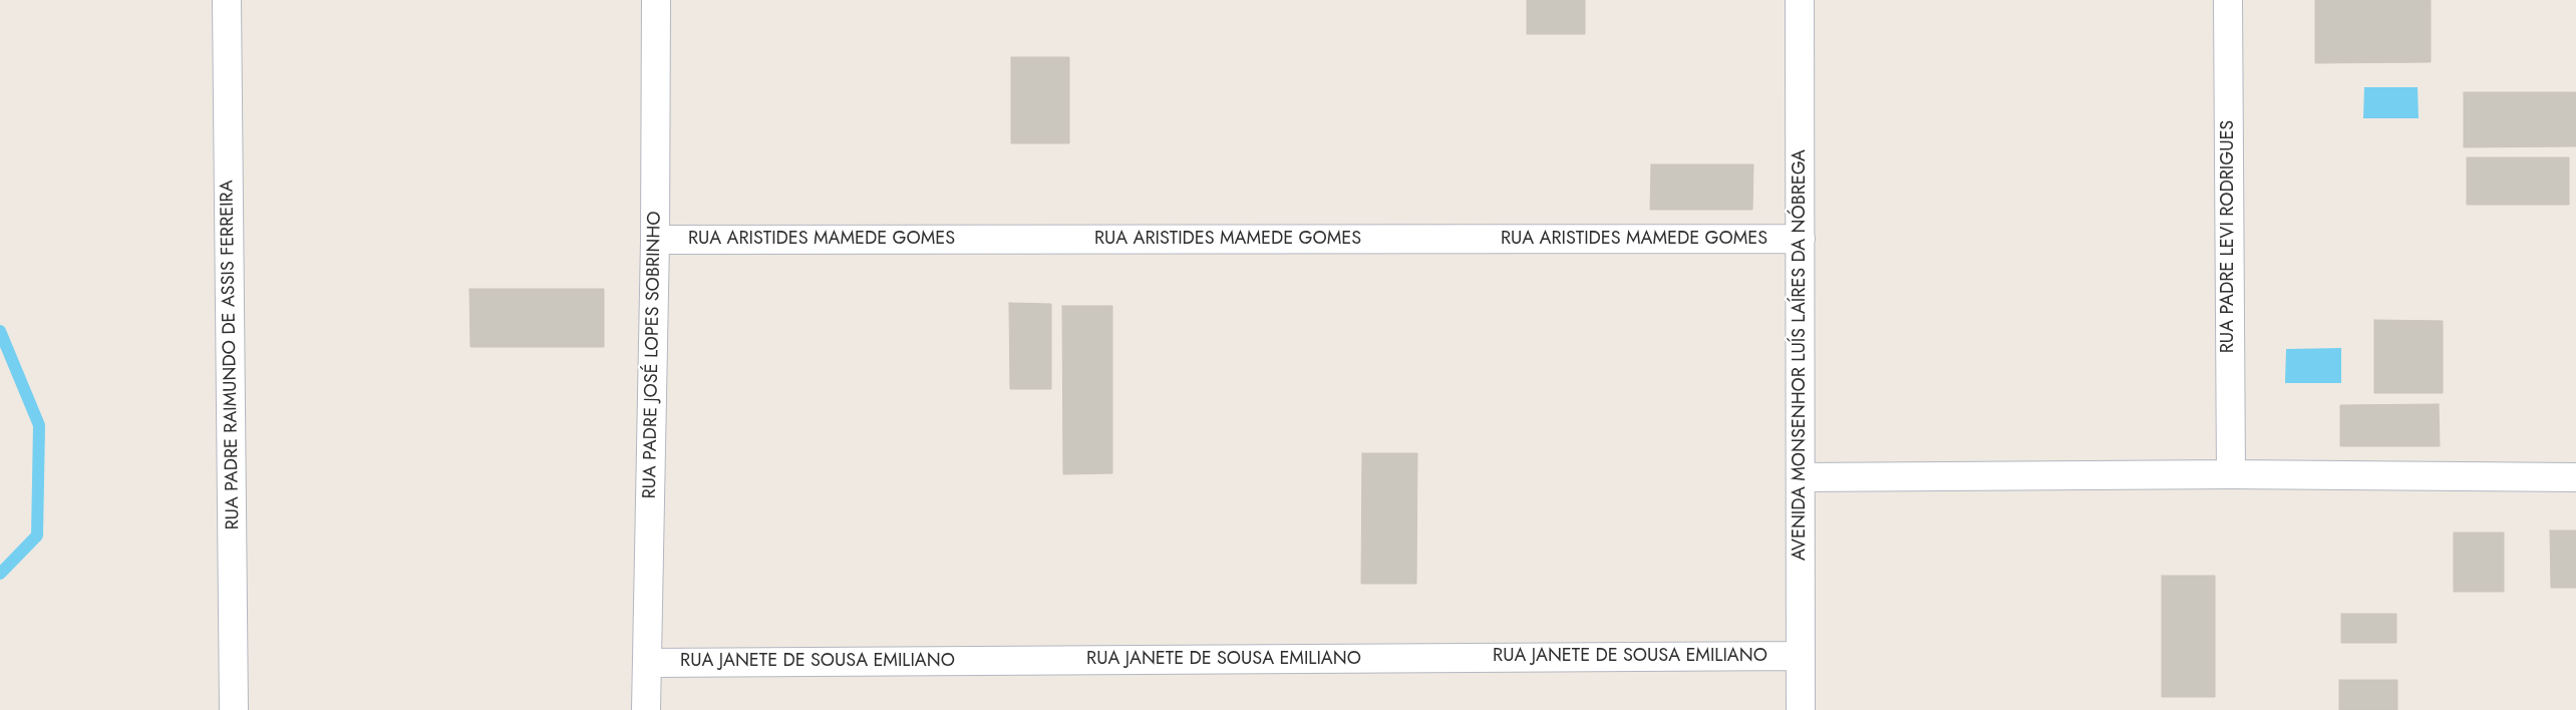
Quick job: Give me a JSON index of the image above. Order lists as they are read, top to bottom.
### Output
{
  "streets": {
    "street": [
      "RUA PADRE LEVI RODRIGUES",
      "RUA ARISTIDES MAMEDE GOMES",
      "RUA PADRE RAIMUNDO DE ASSIS FERREIRA",
      "RUA PADRE JOSÉ LOPES SOBRINHO",
      "AVENIDA MONSENHOR LUÍS LAÍRES DA NÓBREGA",
      "RUA JANETE DE SOUSA EMILIANO"
    ]
  },
  "crossings": [
    ["RUA ARISTIDES MAMEDE GOMES", "RUA PADRE JOSÉ LOPES SOBRINHO"],
    ["RUA ARISTIDES MAMEDE GOMES", "AVENIDA MONSENHOR LUÍS LAÍRES DA NÓBREGA"],
    ["RUA PADRE JOSÉ LOPES SOBRINHO", "RUA JANETE DE SOUSA EMILIANO"],
    ["AVENIDA MONSENHOR LUÍS LAÍRES DA NÓBREGA", "RUA JANETE DE SOUSA EMILIANO"]
  ]
}
